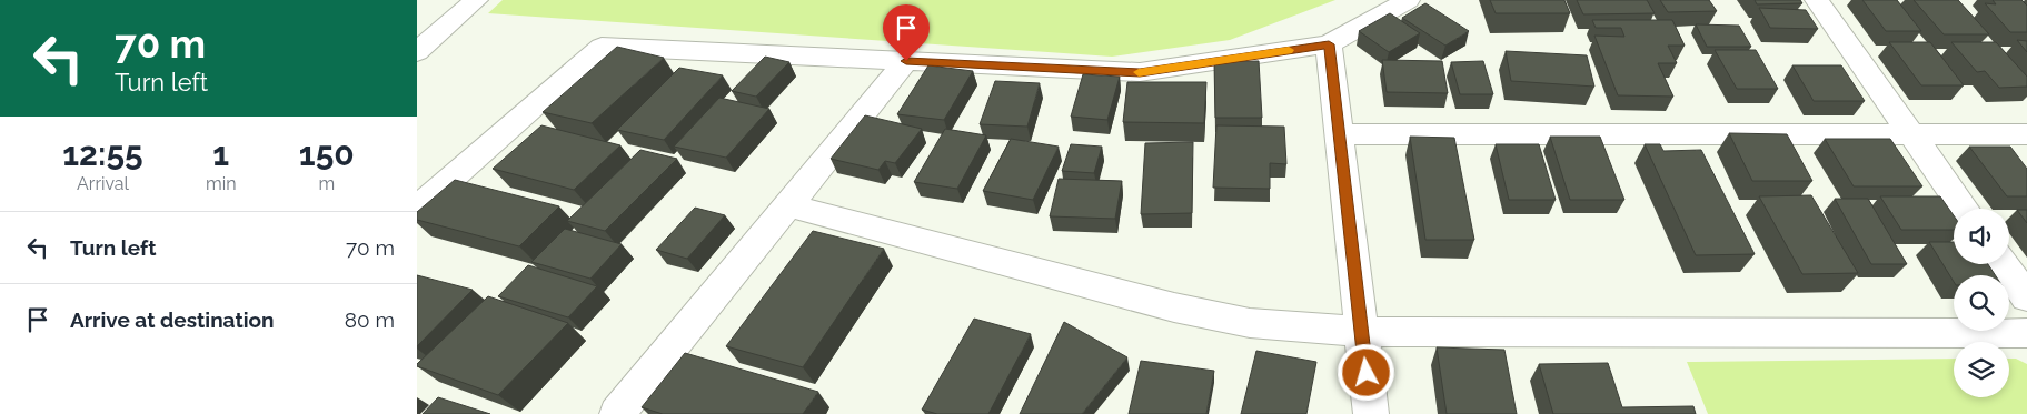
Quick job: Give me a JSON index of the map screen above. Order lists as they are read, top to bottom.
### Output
{
  "page": {
    "turn": ["70 m", "Turn left"],
    "eta": [
      "12:55",
      "Arrival",
      "1",
      "min",
      "150",
      "m"
    ],
    "list": [
      {
        "name": "Turn left",
        "value": "70 m"
      },
      {
        "name": "Arrive at destination",
        "value": "80 m"
      }
    ]
  }
}
